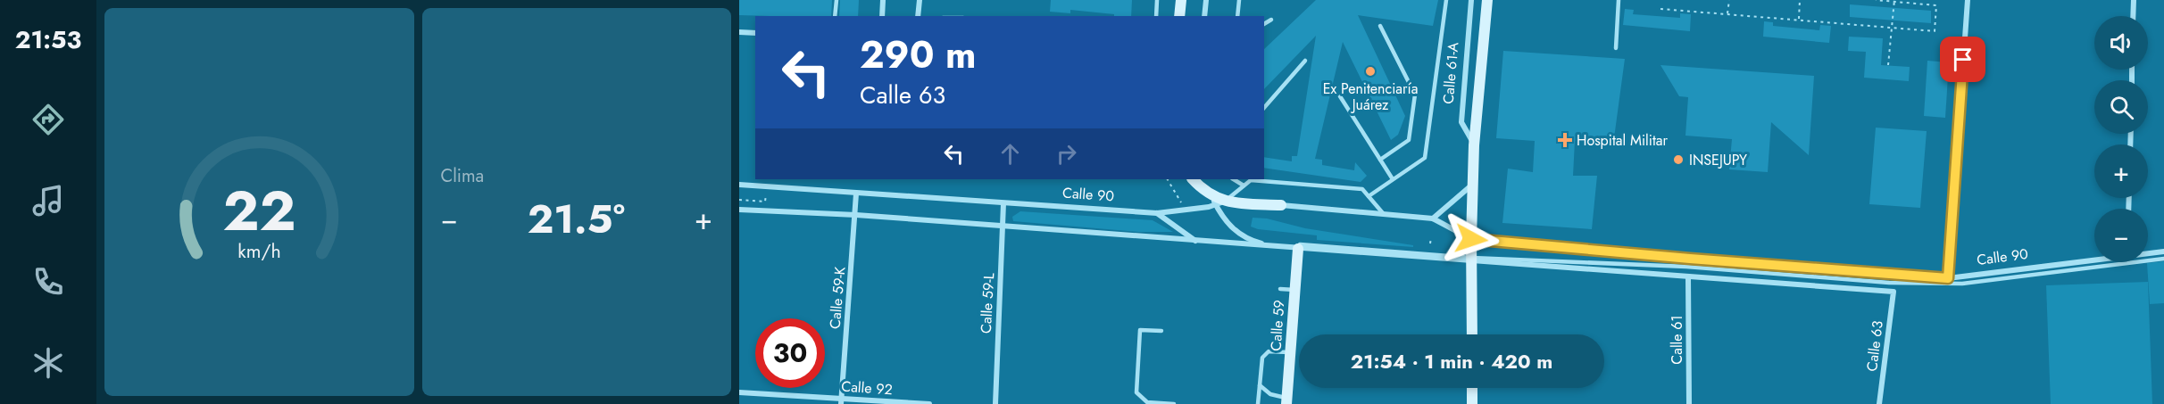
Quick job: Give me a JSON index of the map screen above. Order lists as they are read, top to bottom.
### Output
{
  "streets": {
    "street": [
      "Calle 61-A",
      "Calle 90",
      "Calle 59-K",
      "Calle 59-L",
      "Calle 59",
      "Calle 61",
      "Calle 63",
      "Calle 92"
    ]
  },
  "crossings": [
    ["Calle 61-A", "Calle 90"],
    ["Calle 90", "Calle 59-K"],
    ["Calle 90", "Calle 59-L"],
    ["Calle 59-K", "Calle 92"],
    ["Calle 61", "Calle 63"]
  ],
  "places": {
    "other": ["Ex Penitenciaría Juárez", "INSEJUPY"],
    "health": ["Hospital Militar"]
  },
  "page": {
    "tabs": "21:53",
    "tile": "Clima",
    "map_buttons": ["+", "−"],
    "turn": ["290 m", "Calle 63"],
    "heat": ["−", "21.5°", "+"],
    "limit": "30",
    "trip": "21:54 · 1 min · 420 m",
    "gauge": ["22", "km/h"]
  }
}
